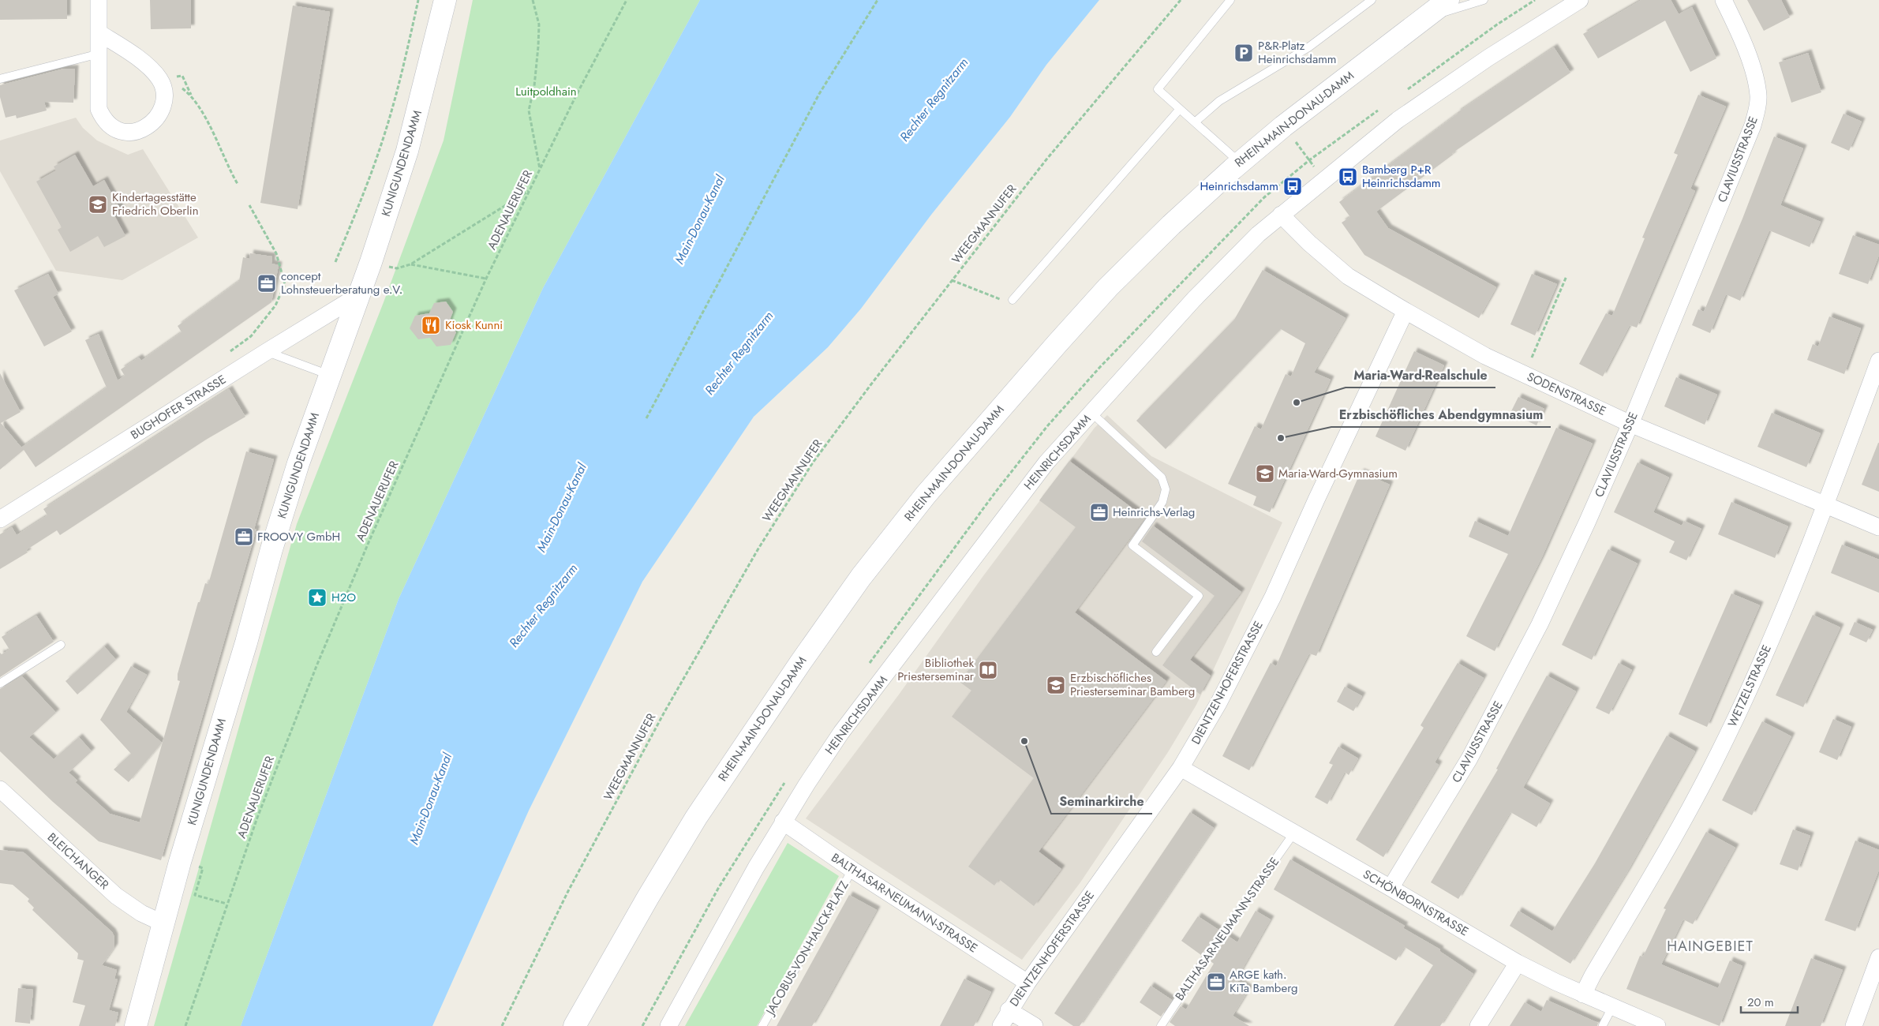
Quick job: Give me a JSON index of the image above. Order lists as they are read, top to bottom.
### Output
{
  "streets": {
    "street": [
      "RHEIN-MAIN-DONAU-DAMM",
      "CLAVIUSSTRASSE",
      "KUNIGUNDENDAMM",
      "SODENSTRASSE",
      "BUGHOFER STRASSE",
      "HEINRICHSDAMM",
      "DIENTZENHOFERSTRASSE",
      "WETZELSTRASSE",
      "BLEICHANGER",
      "BALTHASAR-NEUMANN-STRASSE",
      "SCHÖNBORNSTRASSE"
    ],
    "lane": ["JACOBUS-VON-HAUCK-PLATZ"],
    "path": ["ADENAUERUFER", "WEEGMANNUFER"]
  },
  "crossings": [
    ["CLAVIUSSTRASSE", "SODENSTRASSE"],
    ["CLAVIUSSTRASSE", "SCHÖNBORNSTRASSE"],
    ["KUNIGUNDENDAMM", "BUGHOFER STRASSE"],
    ["KUNIGUNDENDAMM", "BLEICHANGER"],
    ["SODENSTRASSE", "HEINRICHSDAMM"],
    ["SODENSTRASSE", "DIENTZENHOFERSTRASSE"],
    ["SODENSTRASSE", "WETZELSTRASSE"],
    ["HEINRICHSDAMM", "BALTHASAR-NEUMANN-STRASSE"],
    ["DIENTZENHOFERSTRASSE", "BALTHASAR-NEUMANN-STRASSE"],
    ["DIENTZENHOFERSTRASSE", "SCHÖNBORNSTRASSE"],
    ["WETZELSTRASSE", "SCHÖNBORNSTRASSE"],
    ["BALTHASAR-NEUMANN-STRASSE", "SCHÖNBORNSTRASSE"],
    ["BALTHASAR-NEUMANN-STRASSE", "JACOBUS-VON-HAUCK-PLATZ"]
  ],
  "districts": ["HAINGEBIET"],
  "water": ["Rechter Regnitzarm", "Main-Donau-Kanal"],
  "parks": ["Luitpoldhain"],
  "places": {
    "parking": ["P&R-Platz Heinrichsdamm"],
    "bus stop": ["Bamberg P+R Heinrichsdamm", "Heinrichsdamm"],
    "school or university": ["Kindertagesstätte Friedrich Oberlin", "Maria-Ward-Gymnasium", "Erzbischöfliches Priesterseminar Bamberg"],
    "office": [
      "concept Lohnsteuerberatung e.V.",
      "Heinrichs-Verlag",
      "FROOVY GmbH",
      "ARGE kath. KiTa Bamberg"
    ],
    "restaurant": ["Kiosk Kunni"],
    "other": ["Maria-Ward-Realschule", "Erzbischöfliches Abendgymnasium", "Seminarkirche"],
    "place": ["H2O"],
    "library": ["Bibliothek Priesterseminar"]
  },
  "scale_bar": "20 m"
}
